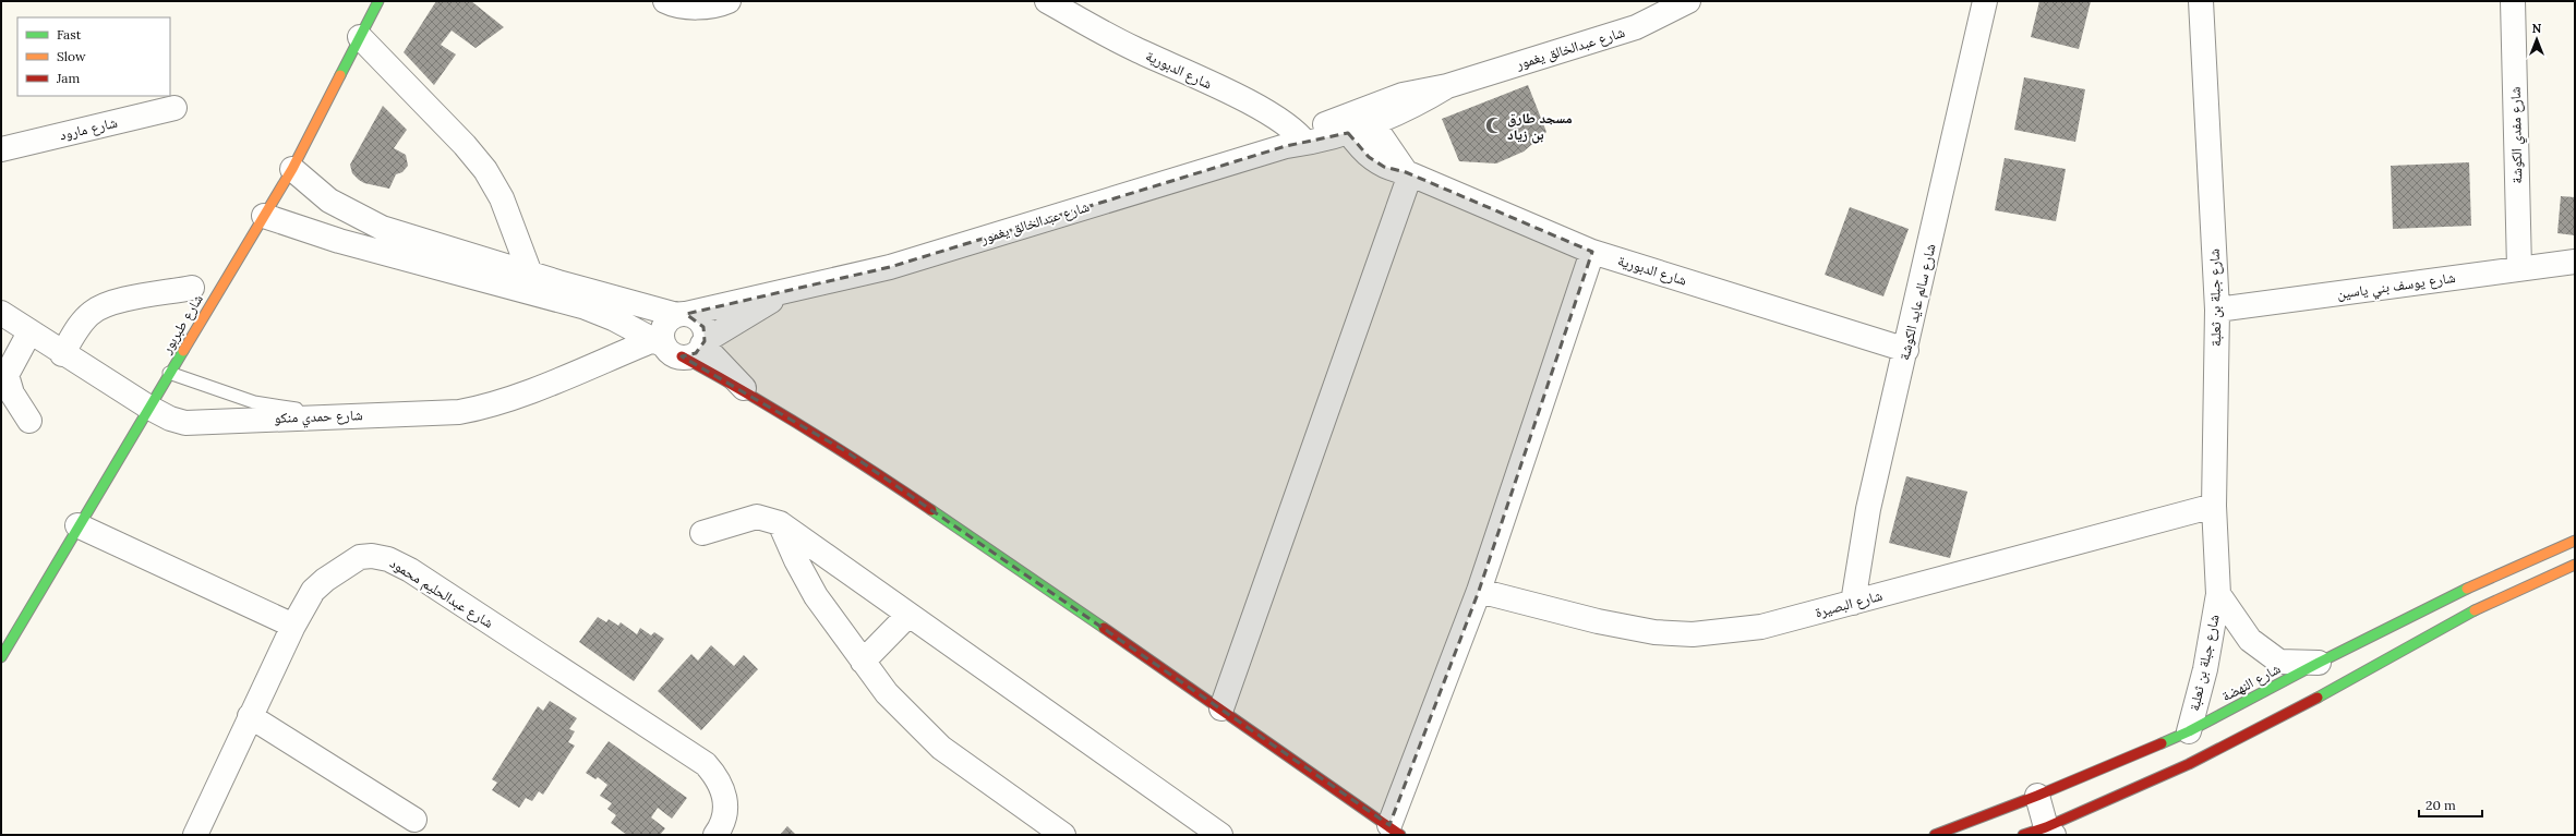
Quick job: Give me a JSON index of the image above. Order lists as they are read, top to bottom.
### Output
{
  "streets": {
    "street": [
      "شارع عبدالخالق يغمور",
      "شارع الدبورية",
      "شارع مارود",
      "شارع مفدي الكوشة",
      "شارع يوسف بني ياسين",
      "شارع جبلة بن ثعلبة",
      "شارع سالم عايد الكوشة",
      "شارع طبربور",
      "شارع حمدي منكو",
      "شارع عبدالحليم محمود",
      "شارع البصيرة",
      "شارع النهضة"
    ]
  },
  "crossings": [
    ["شارع عبدالخالق يغمور", "شارع الدبورية"],
    ["شارع عبدالخالق يغمور", "شارع حمدي منكو"],
    ["شارع الدبورية", "شارع سالم عايد الكوشة"],
    ["شارع مفدي الكوشة", "شارع يوسف بني ياسين"],
    ["شارع يوسف بني ياسين", "شارع جبلة بن ثعلبة"],
    ["شارع جبلة بن ثعلبة", "شارع البصيرة"],
    ["شارع جبلة بن ثعلبة", "شارع النهضة"],
    ["شارع سالم عايد الكوشة", "شارع البصيرة"],
    ["شارع طبربور", "شارع حمدي منكو"]
  ],
  "places": {
    "mosque": ["مسجد طارق بن زياد"]
  },
  "legend": ["Fast", "Slow", "Jam"],
  "scale_bar": "20 m",
  "north": "top"
}
